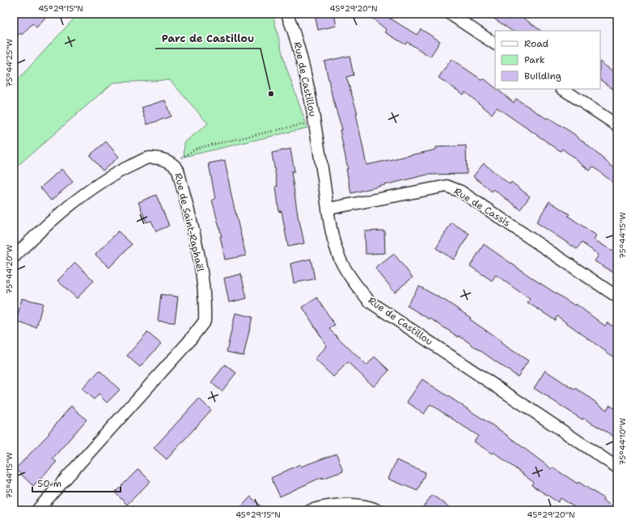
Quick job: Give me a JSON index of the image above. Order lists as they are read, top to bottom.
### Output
{
  "streets": {
    "street": ["Rue de Castillou", "Rue de Cassis", "Rue de Saint-Raphaël"]
  },
  "crossings": [
    ["Rue de Castillou", "Rue de Cassis"]
  ],
  "places": ["Parc de Castillou"],
  "legend": ["Road", "Park", "Building"],
  "scale_bar": "50 m",
  "coordinates": [
    "45°29'15\"N",
    "45°29'20\"N",
    "75°44'25\"W",
    "75°44'15\"W",
    "75°44'20\"W",
    "75°44'10\"W"
  ]
}
